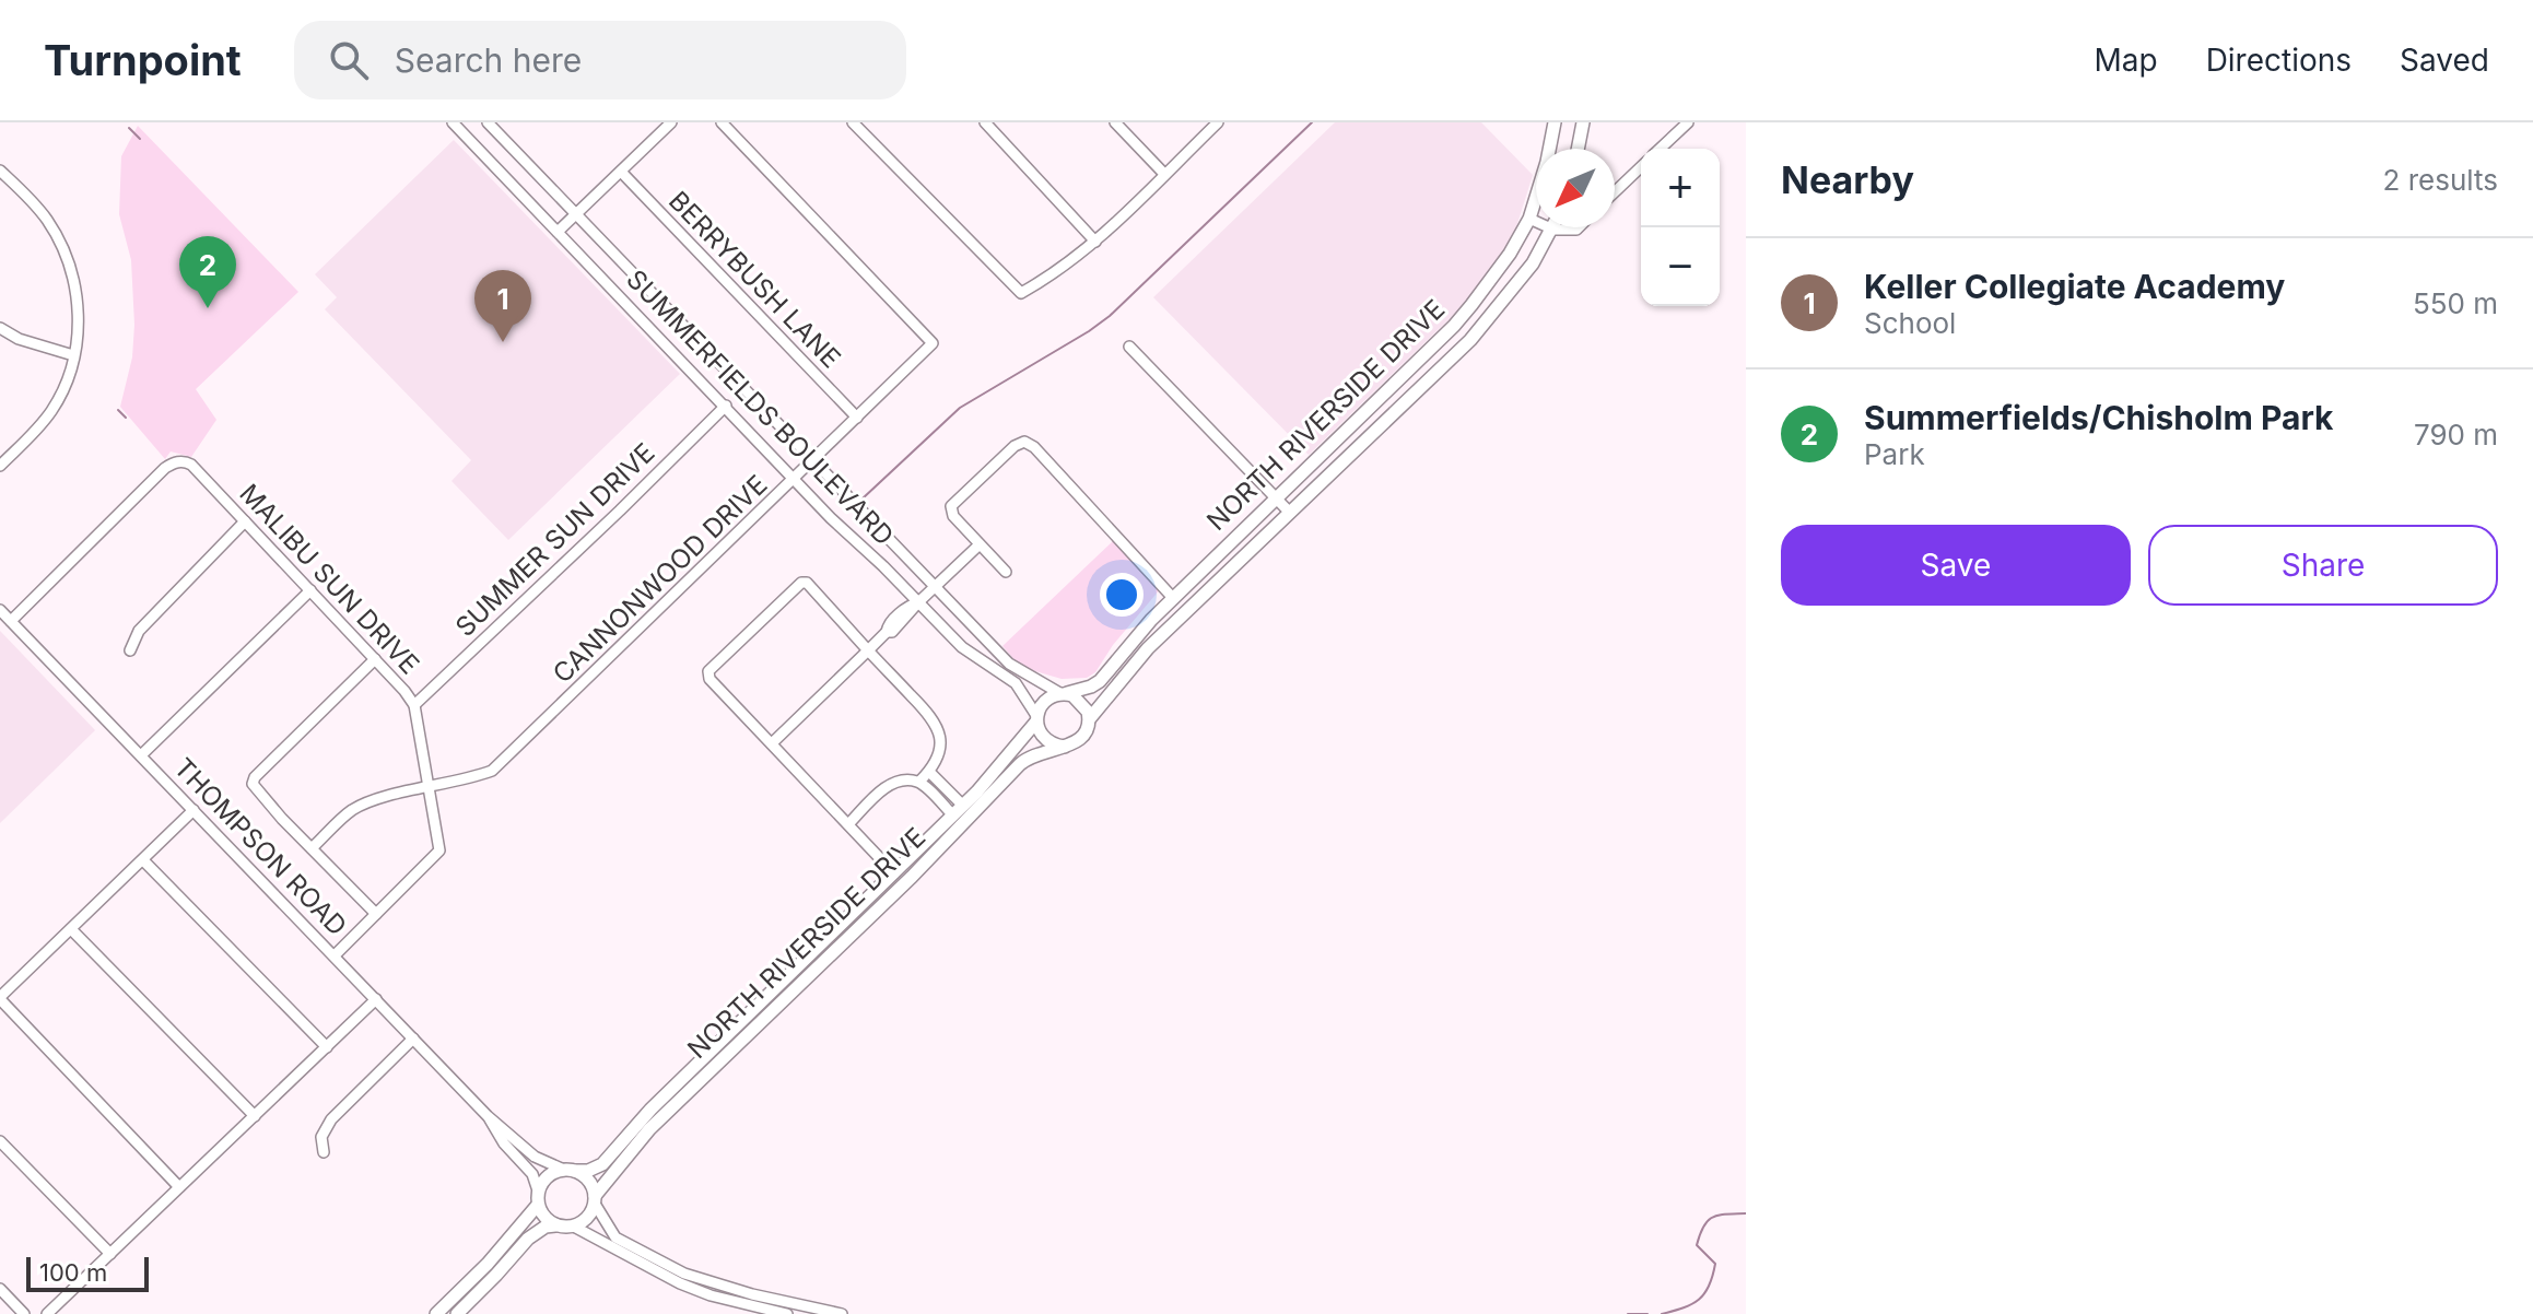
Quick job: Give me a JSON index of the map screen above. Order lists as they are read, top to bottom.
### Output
{
  "streets": {
    "main road": ["NORTH RIVERSIDE DRIVE"],
    "street": [
      "BERRYBUSH LANE",
      "SUMMERFIELDS BOULEVARD",
      "SUMMER SUN DRIVE",
      "MALIBU SUN DRIVE",
      "CANNONWOOD DRIVE",
      "THOMPSON ROAD"
    ]
  },
  "crossings": [
    ["BERRYBUSH LANE", "CANNONWOOD DRIVE"],
    ["SUMMERFIELDS BOULEVARD", "NORTH RIVERSIDE DRIVE"],
    ["SUMMERFIELDS BOULEVARD", "SUMMER SUN DRIVE"],
    ["SUMMERFIELDS BOULEVARD", "CANNONWOOD DRIVE"],
    ["NORTH RIVERSIDE DRIVE", "THOMPSON ROAD"],
    ["SUMMER SUN DRIVE", "MALIBU SUN DRIVE"],
    ["MALIBU SUN DRIVE", "CANNONWOOD DRIVE"],
    ["MALIBU SUN DRIVE", "THOMPSON ROAD"]
  ],
  "scale_bar": "100 m",
  "north": "bottom left",
  "page": {
    "header": "Turnpoint",
    "search": "Search here",
    "nav": ["Map", "Directions", "Saved"],
    "heading": ["Nearby", "2 results"],
    "map_buttons": ["+", "−"],
    "pins": ["2", "1"],
    "list": [
      {
        "mark": "1",
        "name": "Keller Collegiate Academy",
        "note": "School",
        "value": "550 m"
      },
      {
        "mark": "2",
        "name": "Summerfields/Chisholm Park",
        "note": "Park",
        "value": "790 m"
      }
    ],
    "buttons": ["Save", "Share"],
    "scale": "100 m"
  }
}
